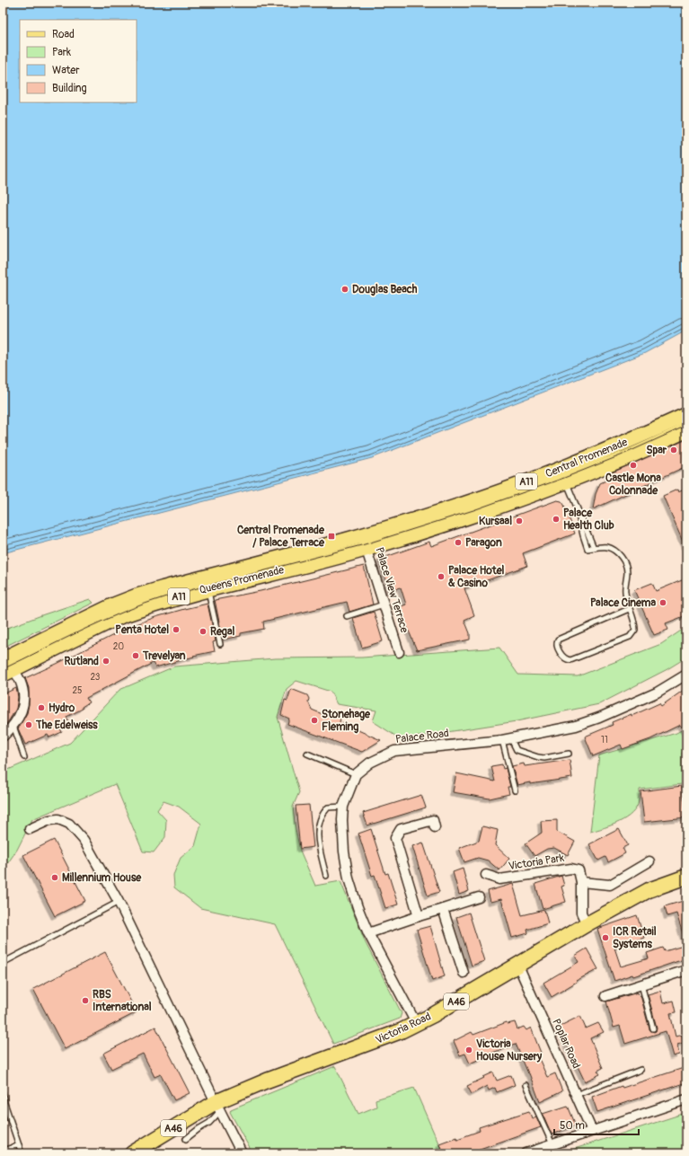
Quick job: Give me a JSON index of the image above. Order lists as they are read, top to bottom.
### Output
{
  "streets": {
    "main road": [
      "Central Promenade",
      "A11",
      "Queens Promenade",
      "A46",
      "Victoria Road"
    ],
    "street": [
      "Palace View Terrace",
      "Palace Road",
      "Victoria Park",
      "Poplar Road"
    ]
  },
  "crossings": [
    ["Central Promenade", "Queens Promenade"],
    ["Central Promenade", "Palace View Terrace"],
    ["Queens Promenade", "Palace View Terrace"],
    ["Palace Road", "Victoria Road"],
    ["Victoria Road", "Poplar Road"]
  ],
  "places": {
    "other": [
      "Douglas Beach",
      "Spar",
      "Castle Mona Colonnade",
      "Palace Health Club",
      "Kursaal",
      "Paragon",
      "Palace Hotel & Casino",
      "Palace Cinema",
      "Penta Hotel",
      "Regal",
      "Trevelyan",
      "Rutland",
      "Hydro",
      "Stonehage Fleming",
      "The Edelweiss",
      "Millennium House",
      "ICR Retail Systems",
      "RBS International",
      "Victoria House Nursery"
    ],
    "transit": ["Central Promenade / Palace Terrace"]
  },
  "house_numbers": [
    "20",
    "23",
    "25",
    "11"
  ],
  "legend": [
    "Road",
    "Park",
    "Water",
    "Building"
  ],
  "scale_bar": "50 m"
}
